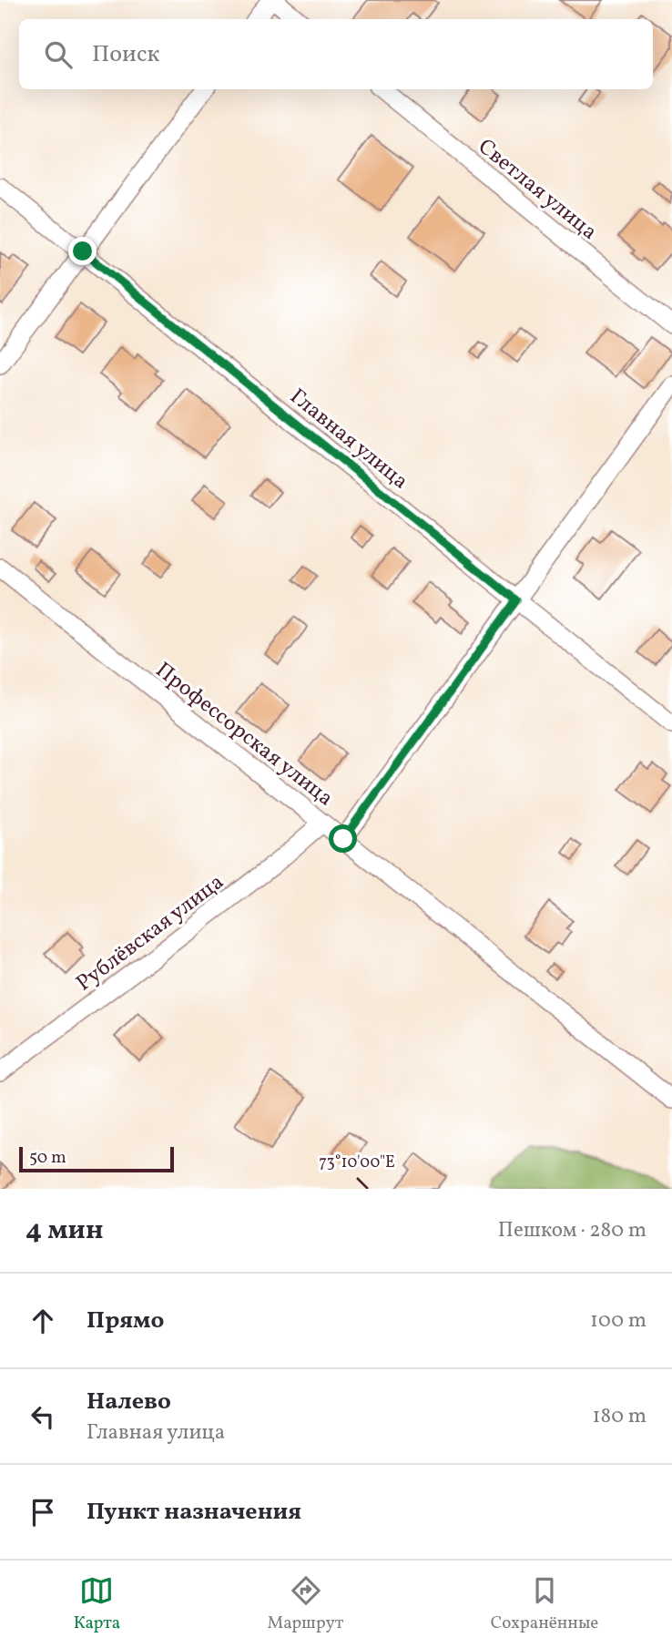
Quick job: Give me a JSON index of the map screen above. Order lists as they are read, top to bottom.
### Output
{
  "streets": {
    "street": [
      "Светлая улица",
      "Главная улица",
      "Профессорская улица",
      "Рублёвская улица"
    ]
  },
  "crossings": [
    ["Профессорская улица", "Рублёвская улица"]
  ],
  "scale_bar": "50 m",
  "page": {
    "search": "Поиск",
    "scale": "50 m",
    "heading": ["4 мин", "Пешком · 280 m"],
    "list": [
      ["Прямо", "100 m"],
      ["Налево", "Главная улица", "180 m"],
      "Пункт назначения"
    ],
    "nav": ["Карта", "Маршрут", "Сохранённые"]
  },
  "coordinates": ["73°10'00\"E"]
}
